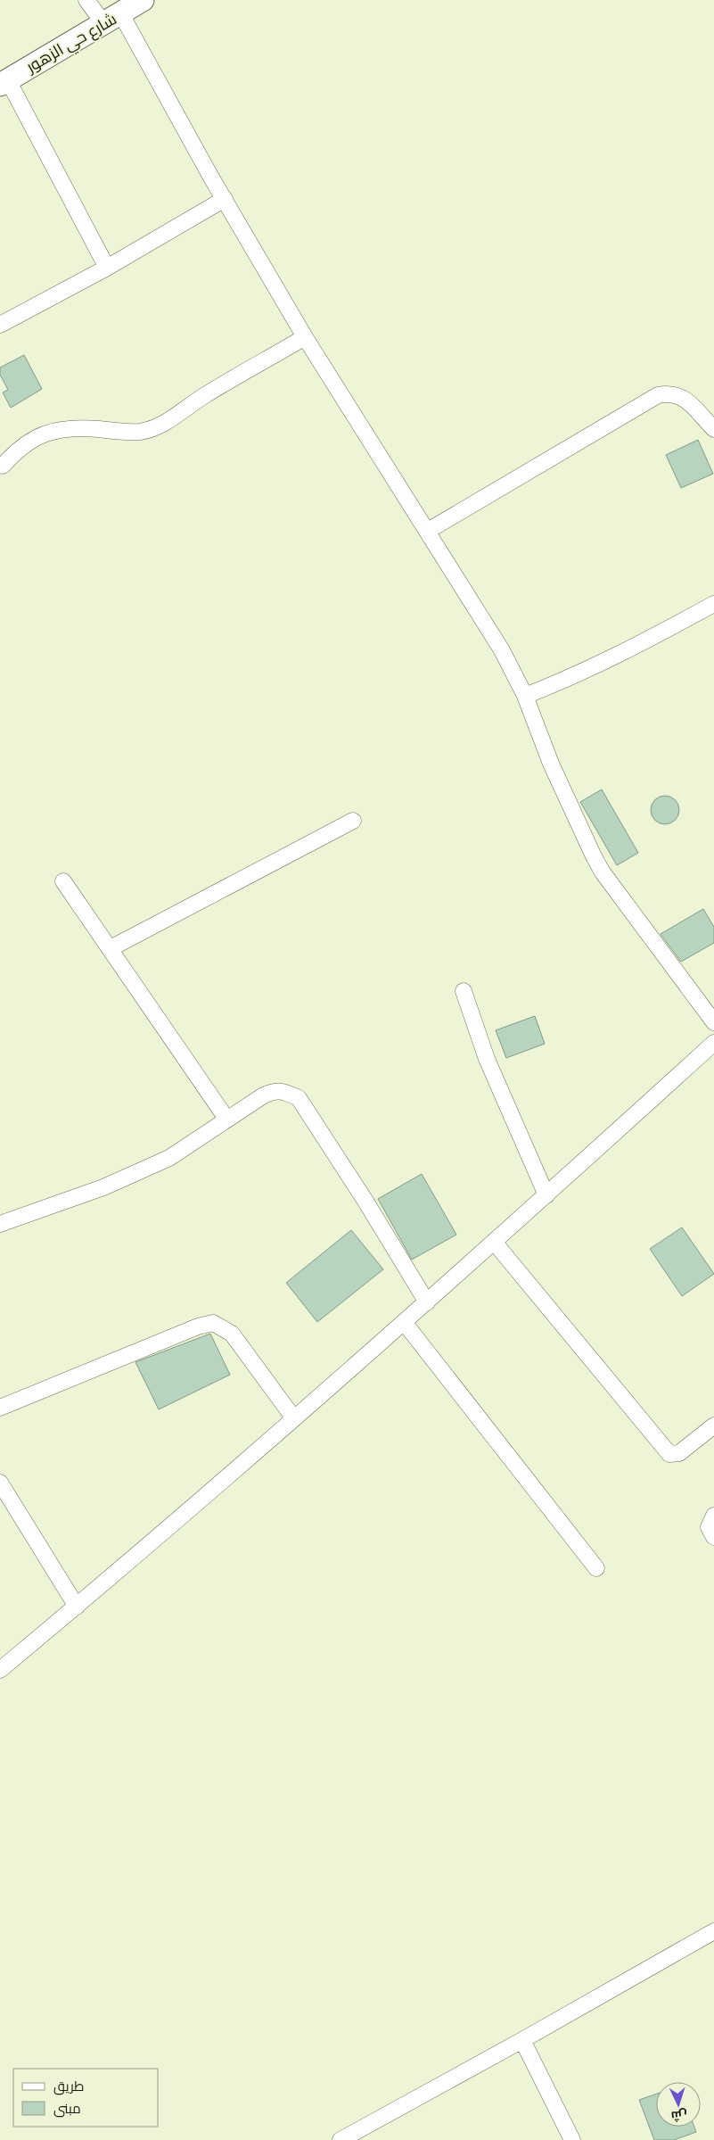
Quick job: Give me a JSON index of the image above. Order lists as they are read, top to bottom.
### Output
{
  "streets": {
    "street": ["شارع حي الزهور"]
  },
  "legend": ["طريق", "مبنى"],
  "north": "bottom"
}
